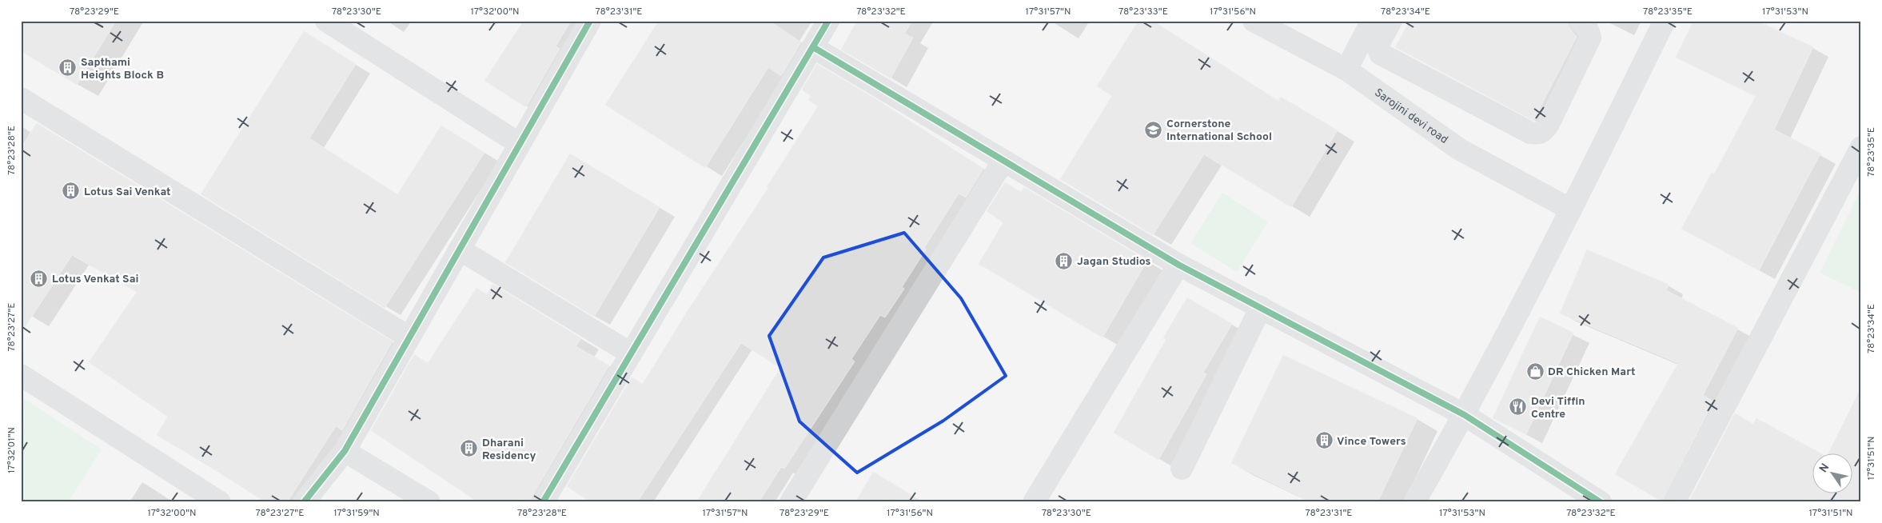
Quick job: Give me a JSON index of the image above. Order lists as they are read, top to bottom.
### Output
{
  "streets": {
    "street": ["Sarojini devi road"]
  },
  "places": {
    "building": [
      "Sapthami Heights Block B",
      "Lotus Sai Venkat",
      "Jagan Studios",
      "Lotus Venkat Sai",
      "Vince Towers",
      "Dharani Residency"
    ],
    "school or university": ["Cornerstone International School"],
    "shop": ["DR Chicken Mart"],
    "restaurant": ["Devi Tiffin Centre"]
  },
  "north": "top left",
  "coordinates": [
    "78°23'29\"E",
    "78°23'30\"E",
    "17°32'00\"N",
    "78°23'31\"E",
    "78°23'32\"E",
    "17°31'57\"N",
    "78°23'33\"E",
    "17°31'56\"N",
    "78°23'34\"E",
    "78°23'35\"E",
    "17°31'53\"N",
    "78°23'28\"E",
    "78°23'27\"E",
    "17°32'01\"N",
    "17°31'51\"N",
    "17°31'59\"N"
  ]
}
